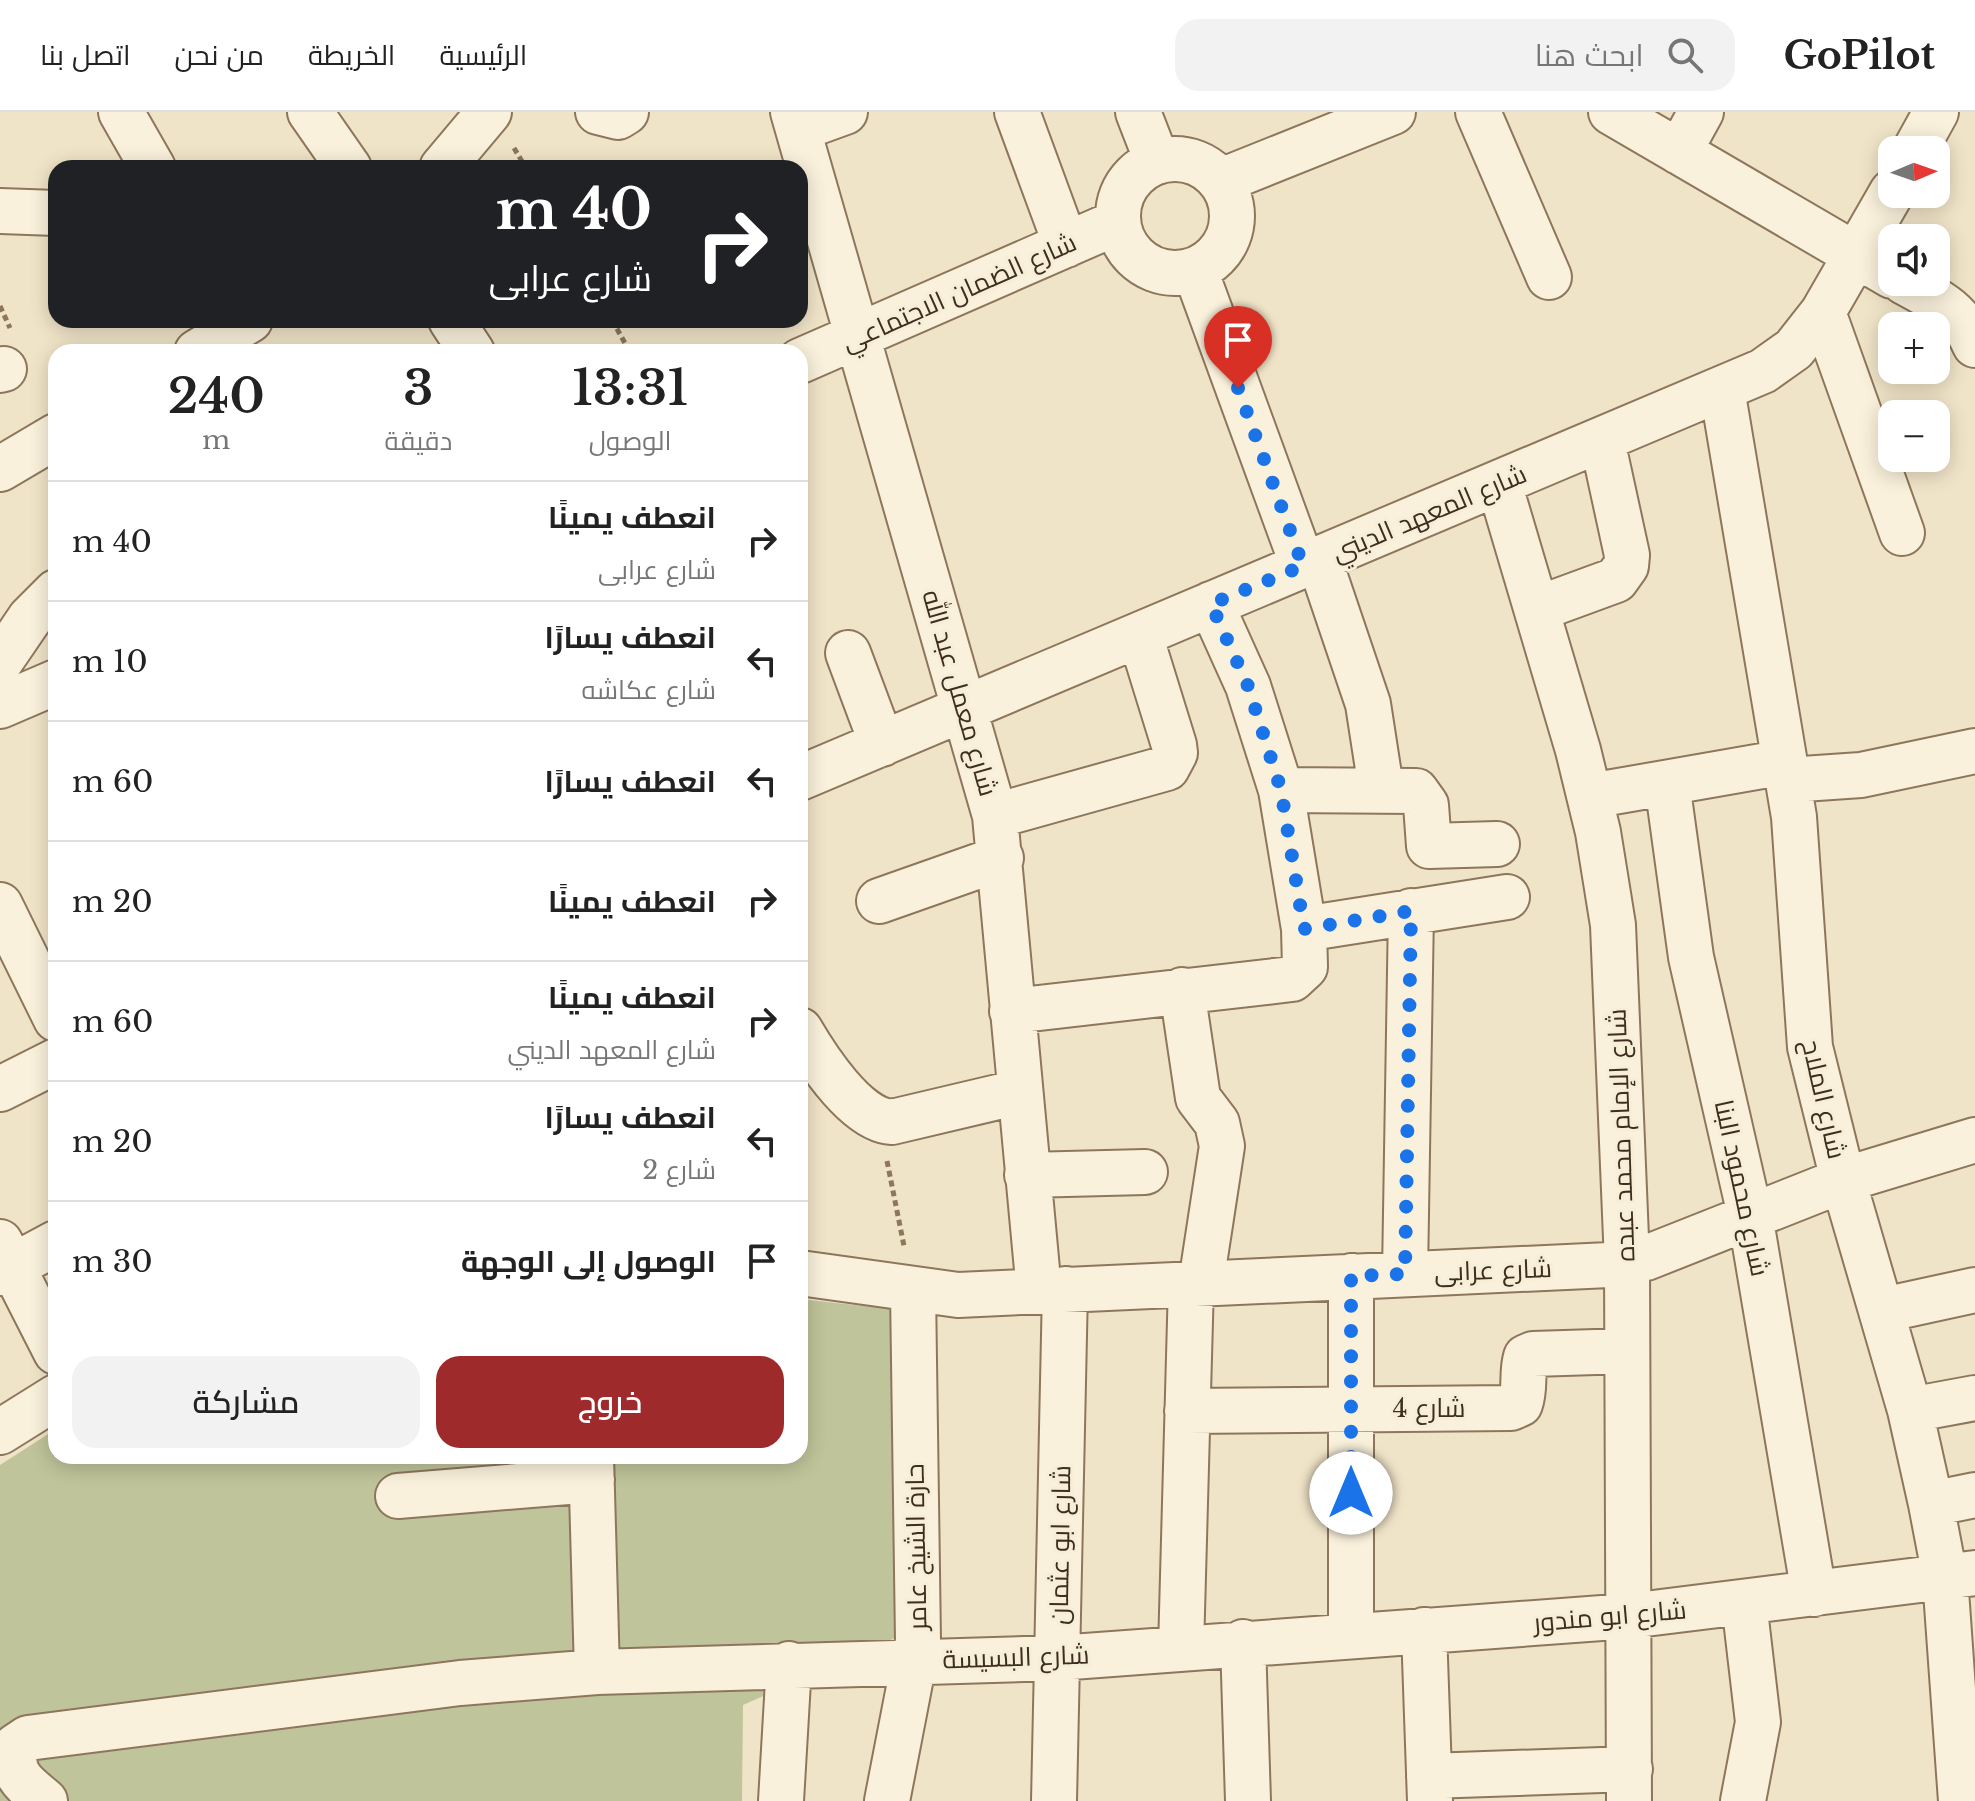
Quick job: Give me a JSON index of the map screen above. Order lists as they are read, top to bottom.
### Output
{
  "streets": {
    "street": [
      "شارع الضمان الاجتماعي",
      "شارع المعهد الديني",
      "شارع معمل عبد الله",
      "شارع الملاح",
      "شارع الإمام محمد عبده",
      "شارع محمود البنا",
      "شارع عرابى",
      "شارع 4",
      "شارع ابو عثمان",
      "حارة الشيخ عامر",
      "شارع ابو مندور",
      "شارع البسيسة"
    ]
  },
  "crossings": [
    ["شارع الضمان الاجتماعي", "شارع معمل عبد الله"],
    ["شارع المعهد الديني", "شارع معمل عبد الله"],
    ["شارع المعهد الديني", "شارع الملاح"],
    ["شارع المعهد الديني", "شارع الإمام محمد عبده"],
    ["شارع معمل عبد الله", "شارع عرابى"],
    ["شارع معمل عبد الله", "شارع ابو عثمان"],
    ["شارع الملاح", "شارع عرابى"],
    ["شارع الملاح", "شارع ابو مندور"],
    ["شارع الإمام محمد عبده", "شارع عرابى"],
    ["شارع الإمام محمد عبده", "شارع 4"],
    ["شارع الإمام محمد عبده", "شارع ابو مندور"],
    ["شارع محمود البنا", "شارع عرابى"],
    ["شارع محمود البنا", "شارع ابو مندور"],
    ["شارع عرابى", "شارع ابو عثمان"],
    ["شارع عرابى", "حارة الشيخ عامر"],
    ["شارع ابو عثمان", "شارع البسيسة"],
    ["حارة الشيخ عامر", "شارع البسيسة"],
    ["شارع ابو مندور", "شارع البسيسة"]
  ],
  "north": "right",
  "page": {
    "header": "GoPilot",
    "search": "ابحث هنا",
    "nav": [
      "الرئيسية",
      "الخريطة",
      "من نحن",
      "اتصل بنا"
    ],
    "map_buttons": ["+", "−"],
    "turn": ["40 m", "شارع عرابى"],
    "eta": [
      "13:31",
      "الوصول",
      "3",
      "دقيقة",
      "240",
      "m"
    ],
    "list": [
      {
        "name": "انعطف يمينًا",
        "note": "شارع عرابى",
        "value": "40 m"
      },
      {
        "name": "انعطف يسارًا",
        "note": "شارع عكاشه",
        "value": "10 m"
      },
      {
        "name": "انعطف يسارًا",
        "value": "60 m"
      },
      {
        "name": "انعطف يمينًا",
        "value": "20 m"
      },
      {
        "name": "انعطف يمينًا",
        "note": "شارع المعهد الديني",
        "value": "60 m"
      },
      {
        "name": "انعطف يسارًا",
        "note": "شارع 2",
        "value": "20 m"
      },
      {
        "name": "الوصول إلى الوجهة",
        "value": "30 m"
      }
    ],
    "buttons": ["خروج", "مشاركة"]
  }
}
